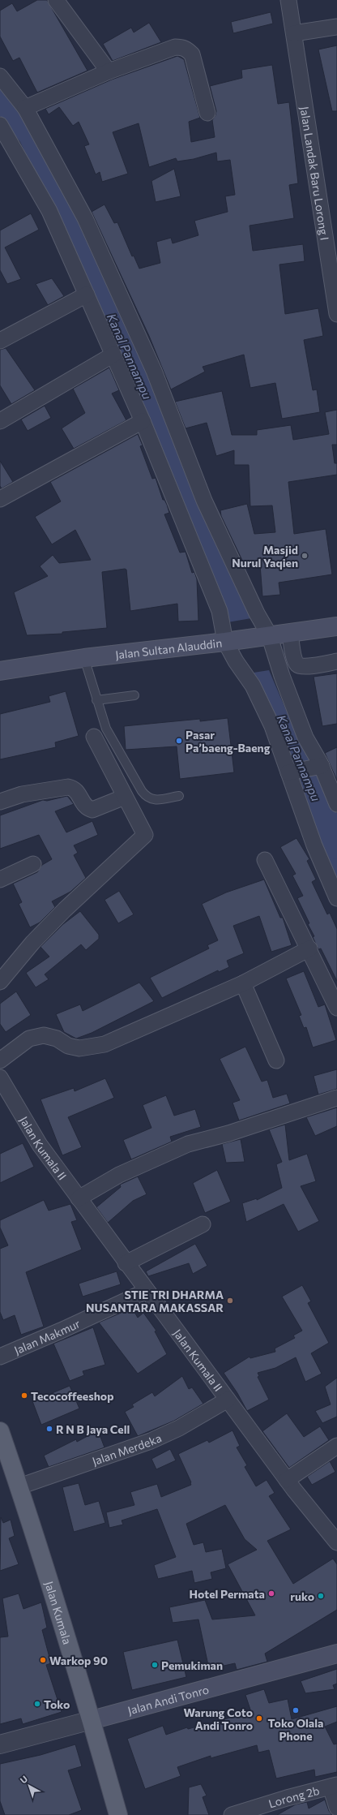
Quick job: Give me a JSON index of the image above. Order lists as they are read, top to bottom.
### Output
{
  "streets": {
    "main road": ["Jalan Sultan Alauddin", "Jalan Kumala", "Jalan Andi Tonro"],
    "street": [
      "Jalan Landak Baru Lorong I",
      "Jalan Kumala II",
      "Jalan Makmur",
      "Jalan Merdeka",
      "Lorong 2b"
    ]
  },
  "crossings": [
    ["Jalan Kumala II", "Jalan Makmur"],
    ["Jalan Kumala II", "Jalan Merdeka"],
    ["Jalan Merdeka", "Jalan Kumala"],
    ["Jalan Kumala", "Jalan Andi Tonro"]
  ],
  "water": ["Kanal Pannampu"],
  "places": [
    "Masjid Nurul Yaqien",
    "Pasar Paʼbaeng-Baeng",
    "STIE TRI DHARMA NUSANTARA MAKASSAR",
    "Tecocoffeeshop",
    "R N B Jaya Cell",
    "Hotel Permata",
    "ruko",
    "Warkop 90",
    "Pemukiman",
    "Toko",
    "Toko Olala Phone",
    "Warung Coto Andi Tonro"
  ],
  "north": "top left"
}
